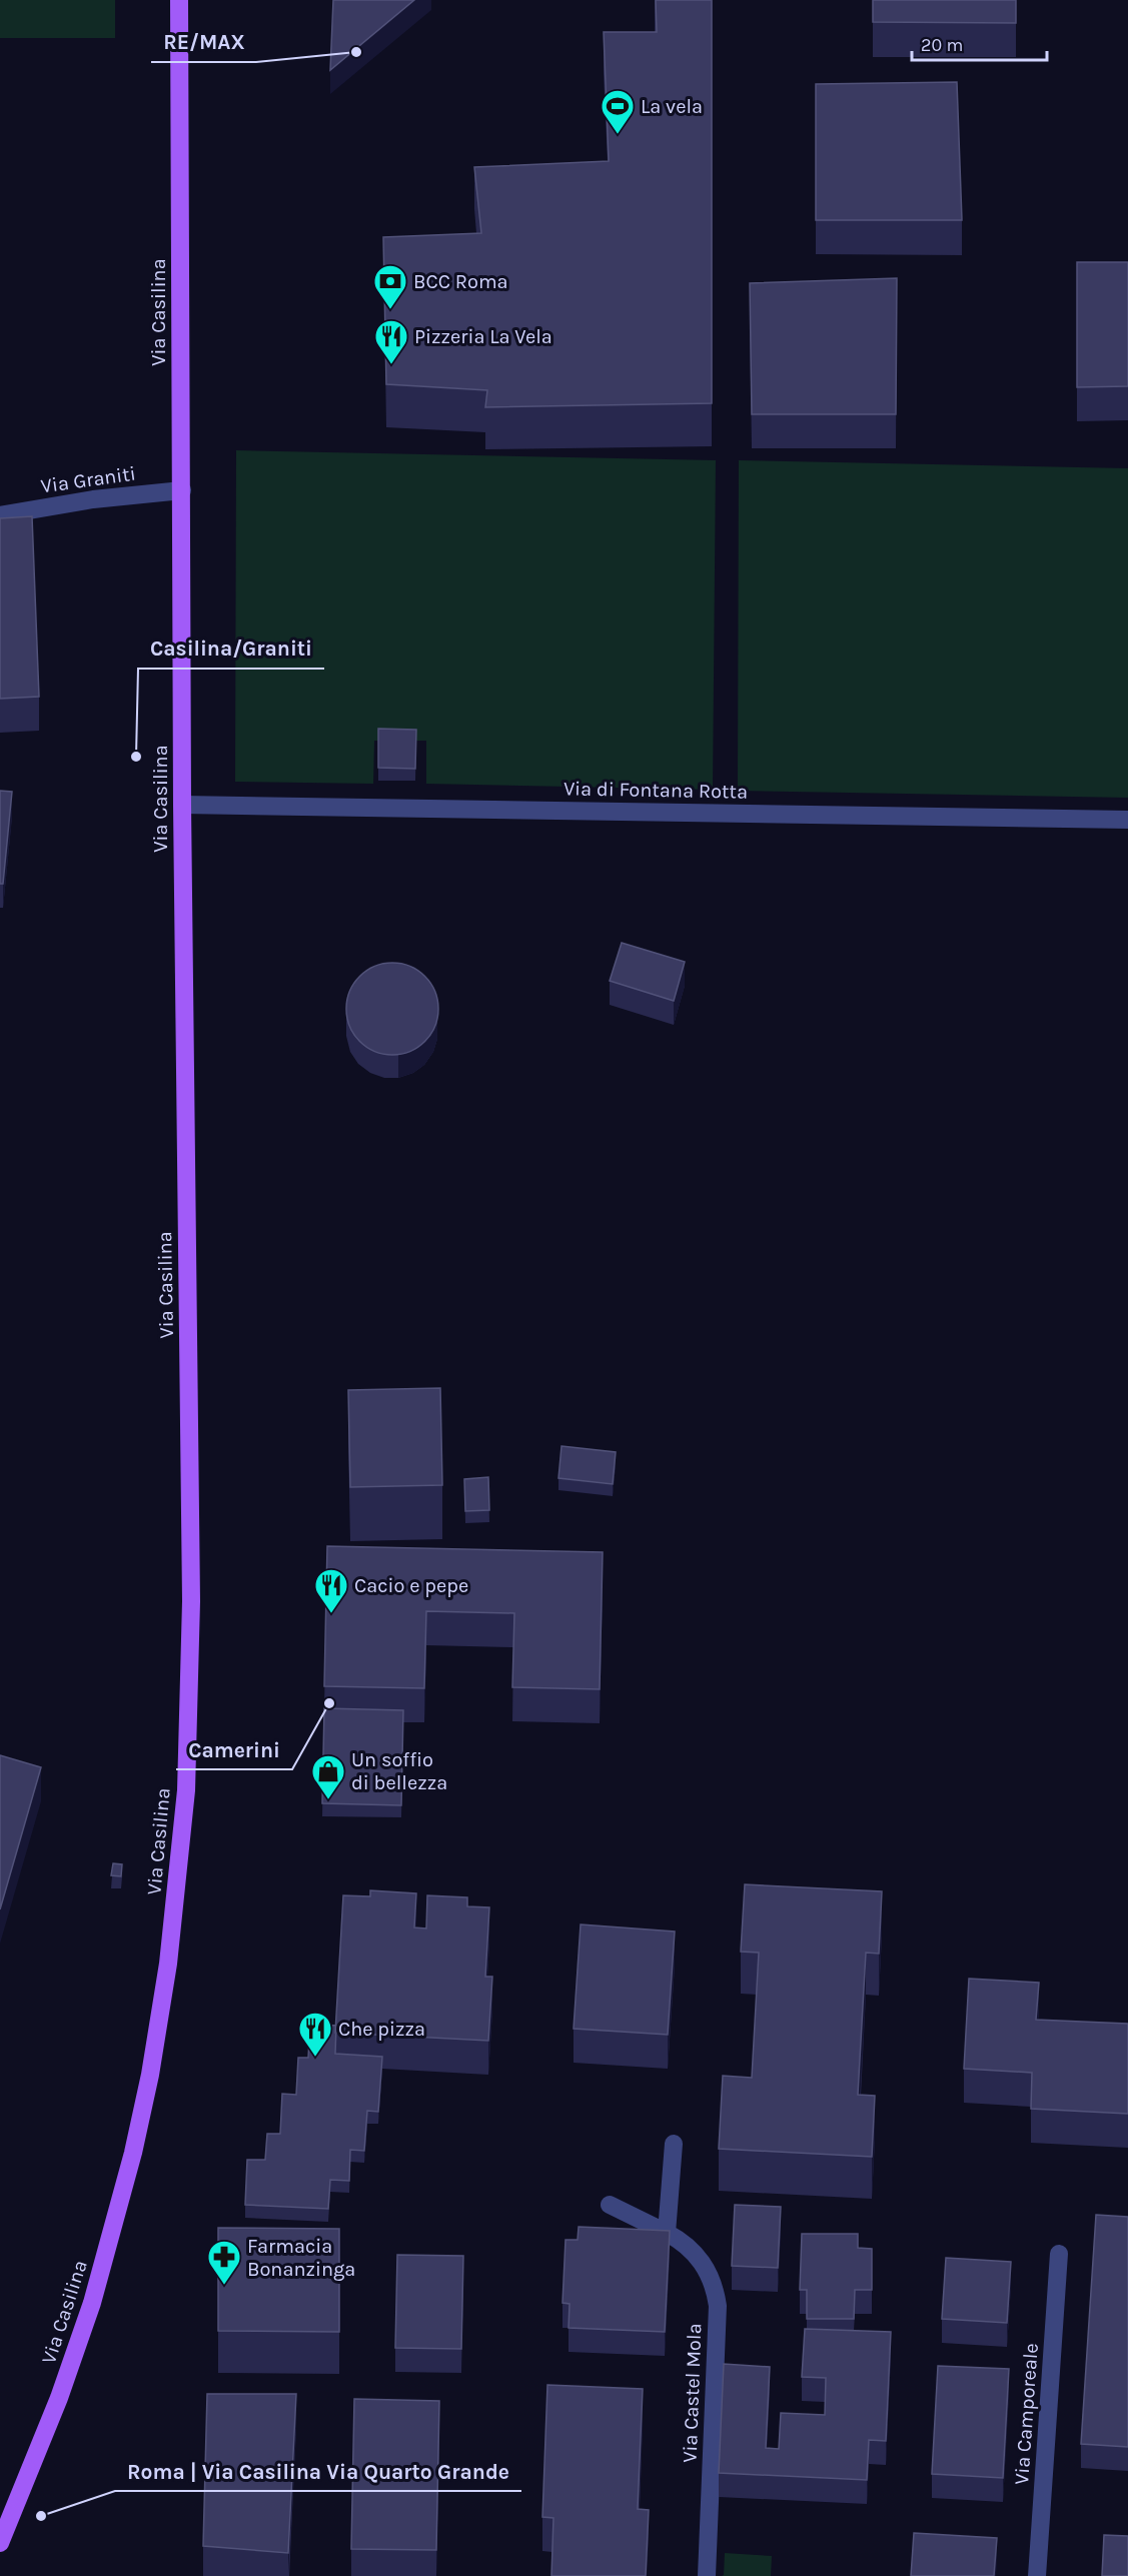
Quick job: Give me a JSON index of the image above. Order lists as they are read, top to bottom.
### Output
{
  "streets": {
    "main road": ["Via Casilina"],
    "street": [
      "Via Graniti",
      "Via di Fontana Rotta",
      "Via Castel Mola",
      "Via Camporeale"
    ]
  },
  "crossings": [
    ["Via Casilina", "Via Graniti"],
    ["Via Casilina", "Via di Fontana Rotta"]
  ],
  "places": {
    "other": [
      "RE/MAX",
      "Casilina/Graniti",
      "Camerini",
      "Roma | Via Casilina Via Quarto Grande"
    ],
    "sports": ["La vela"],
    "bank": ["BCC Roma"],
    "restaurant": ["Pizzeria La Vela", "Cacio e pepe", "Che pizza"],
    "shop": ["Un soffio di bellezza"],
    "pharmacy": ["Farmacia Bonanzinga"]
  },
  "scale_bar": "20 m"
}
